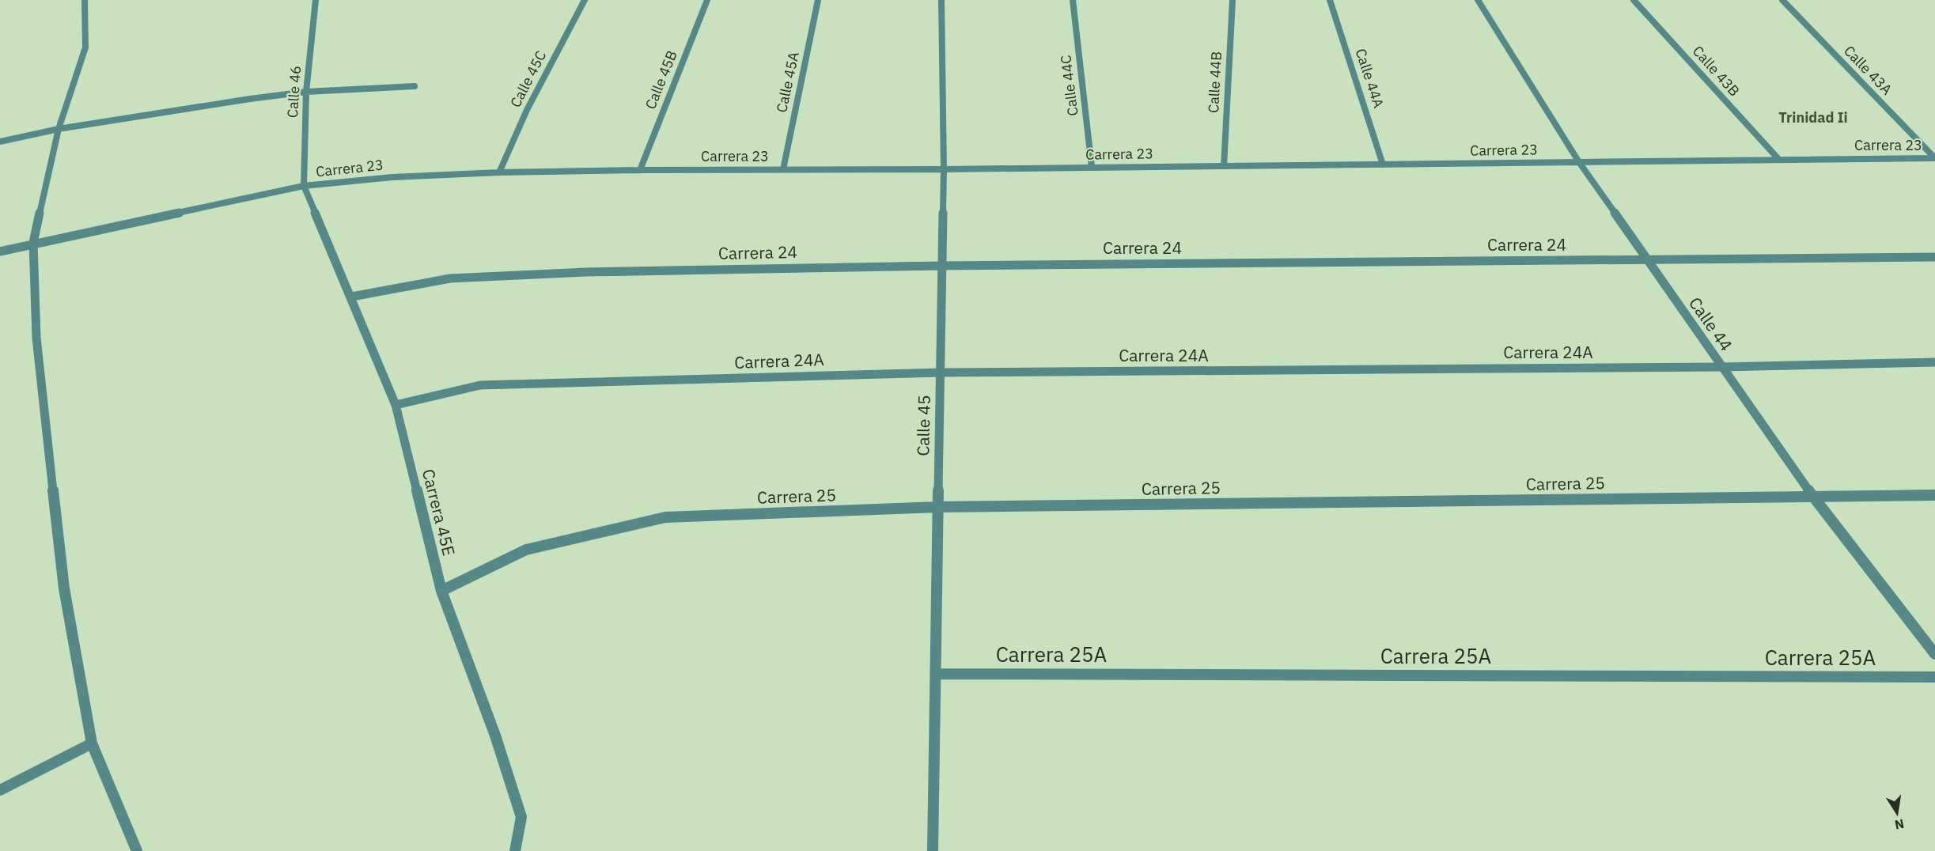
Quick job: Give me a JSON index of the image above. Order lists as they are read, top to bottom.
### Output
{
  "streets": {
    "street": [
      "Calle 43A",
      "Calle 43B",
      "Calle 44A",
      "Calle 45C",
      "Calle 45B",
      "Calle 45A",
      "Calle 44B",
      "Calle 44C",
      "Calle 46",
      "Carrera 23",
      "Carrera 24",
      "Calle 44",
      "Carrera 24A",
      "Calle 45",
      "Carrera 25",
      "Carrera 45E",
      "Carrera 25A"
    ]
  },
  "crossings": [
    ["Calle 43A", "Carrera 23"],
    ["Calle 43B", "Carrera 23"],
    ["Calle 44A", "Carrera 23"],
    ["Calle 45C", "Carrera 23"],
    ["Calle 45B", "Carrera 23"],
    ["Calle 45A", "Carrera 23"],
    ["Calle 44B", "Carrera 23"],
    ["Calle 44C", "Carrera 23"],
    ["Calle 46", "Carrera 23"],
    ["Calle 46", "Carrera 45E"],
    ["Carrera 23", "Calle 44"],
    ["Carrera 23", "Calle 45"],
    ["Carrera 23", "Carrera 45E"],
    ["Carrera 24", "Calle 44"],
    ["Carrera 24", "Calle 45"],
    ["Carrera 24", "Carrera 45E"],
    ["Calle 44", "Carrera 24A"],
    ["Calle 44", "Carrera 25"],
    ["Carrera 24A", "Calle 45"],
    ["Carrera 24A", "Carrera 45E"],
    ["Calle 45", "Carrera 25"],
    ["Calle 45", "Carrera 25A"],
    ["Carrera 25", "Carrera 45E"]
  ],
  "districts": ["Trinidad Ii"],
  "north": "bottom"
}
